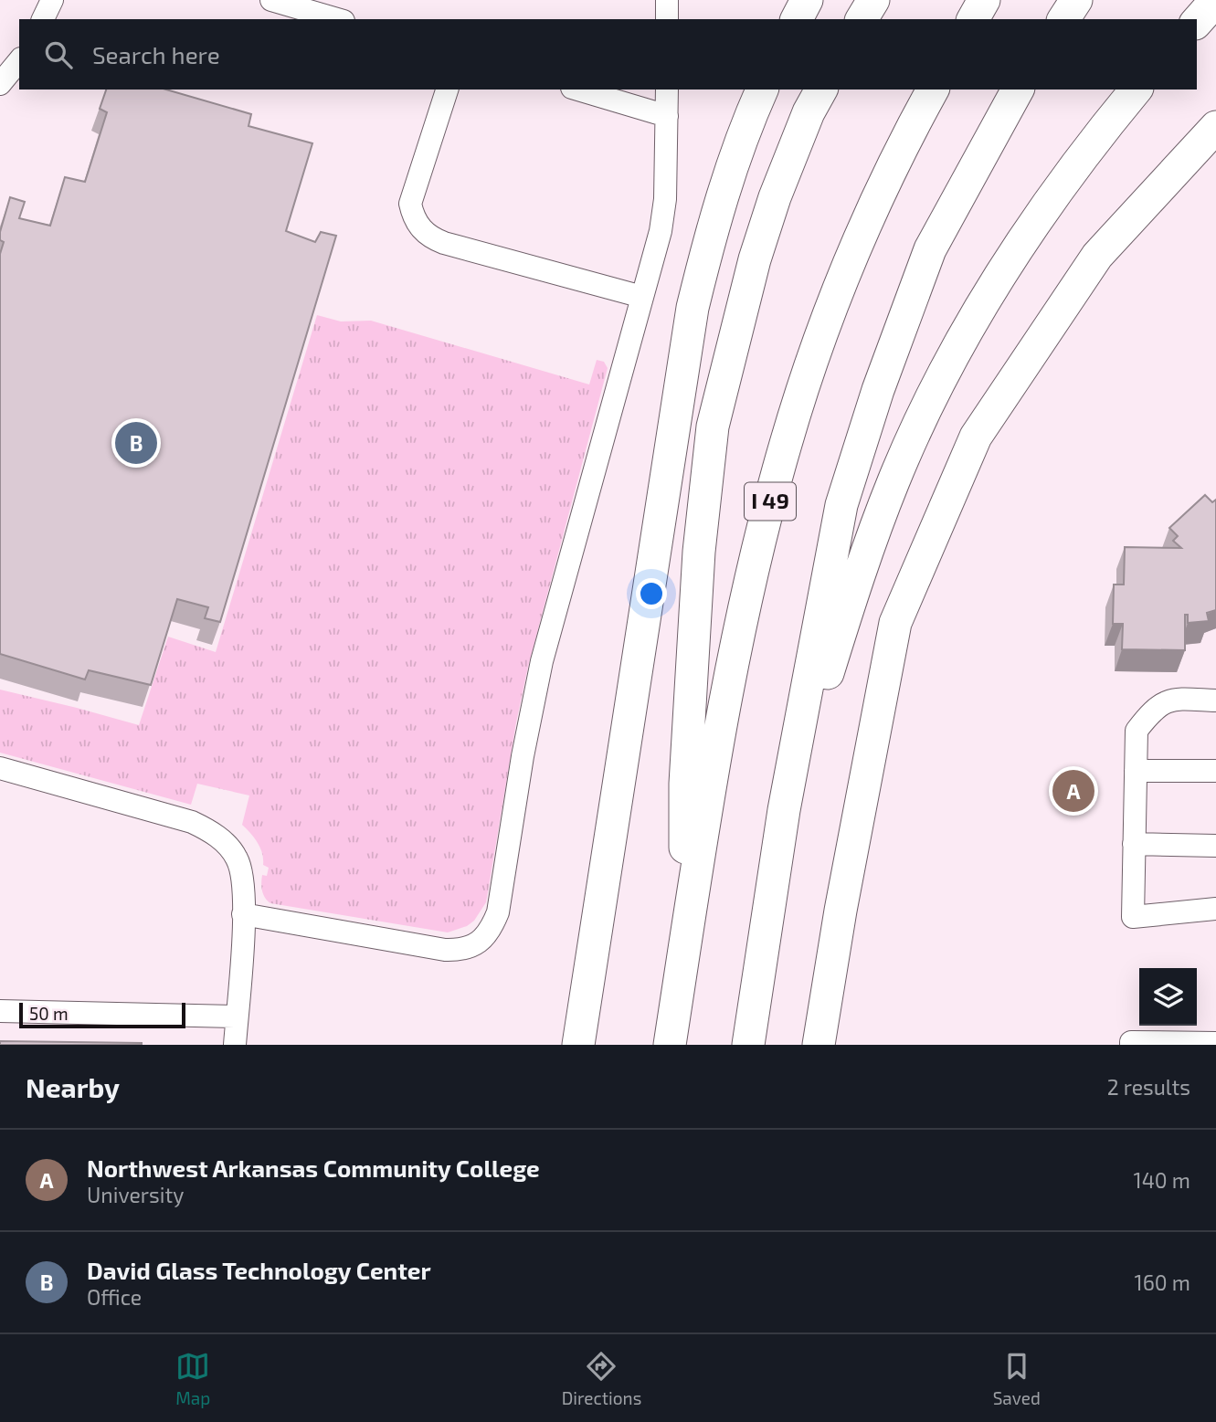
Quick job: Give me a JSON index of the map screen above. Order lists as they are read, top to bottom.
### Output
{
  "streets": {
    "highway": ["I 49"]
  },
  "scale_bar": "50 m",
  "page": {
    "search": "Search here",
    "pins": ["B", "A"],
    "scale": "50 m",
    "heading": ["Nearby", "2 results"],
    "list": [
      {
        "mark": "A",
        "name": "Northwest Arkansas Community College",
        "note": "University",
        "value": "140 m"
      },
      {
        "mark": "B",
        "name": "David Glass Technology Center",
        "note": "Office",
        "value": "160 m"
      }
    ],
    "nav": ["Map", "Directions", "Saved"]
  }
}
